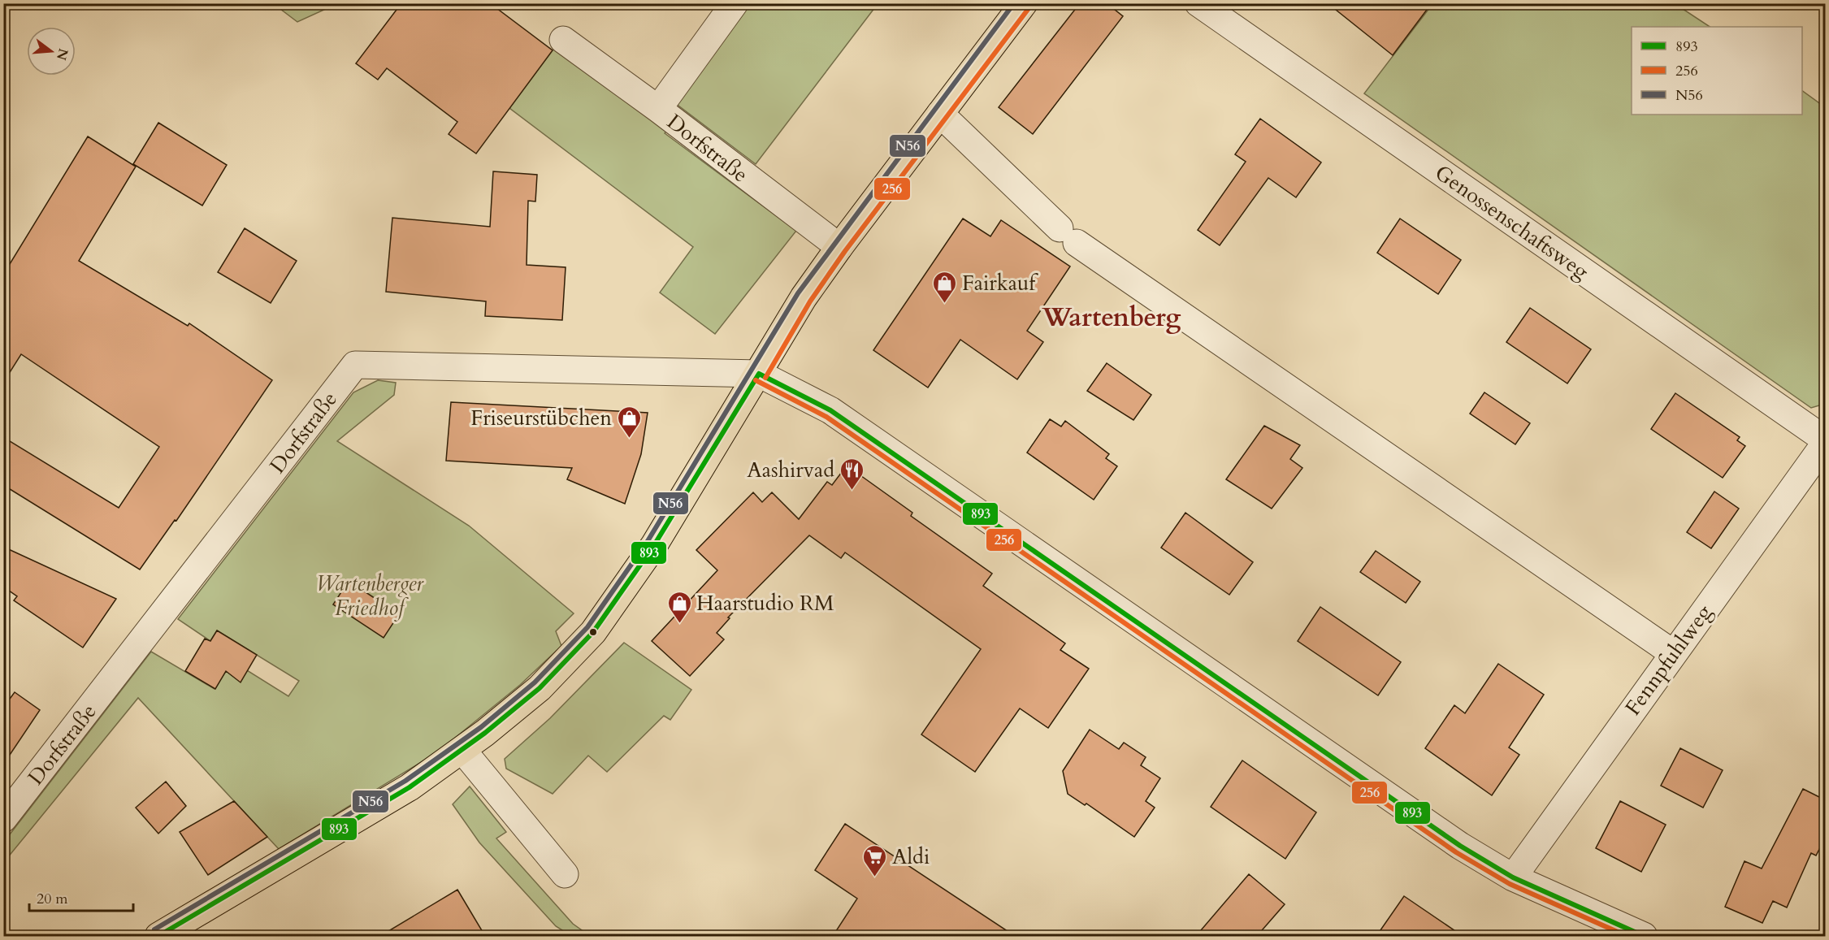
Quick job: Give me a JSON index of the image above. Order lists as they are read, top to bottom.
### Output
{
  "streets": {
    "street": ["Dorfstraße", "Genossenschaftsweg", "Fennpfuhlweg"]
  },
  "crossings": [
    ["Genossenschaftsweg", "Fennpfuhlweg"]
  ],
  "districts": ["Wartenberg"],
  "parks": ["Wartenberger Friedhof"],
  "places": {
    "shop": ["Fairkauf", "Friseurstübchen", "Haarstudio RM"],
    "restaurant": ["Aashirvad"],
    "supermarket": ["Aldi"]
  },
  "lines": ["transit line N56", "transit line 256", "transit line 893"],
  "legend": ["893", "256", "N56"],
  "scale_bar": "20 m",
  "north": "right"
}
